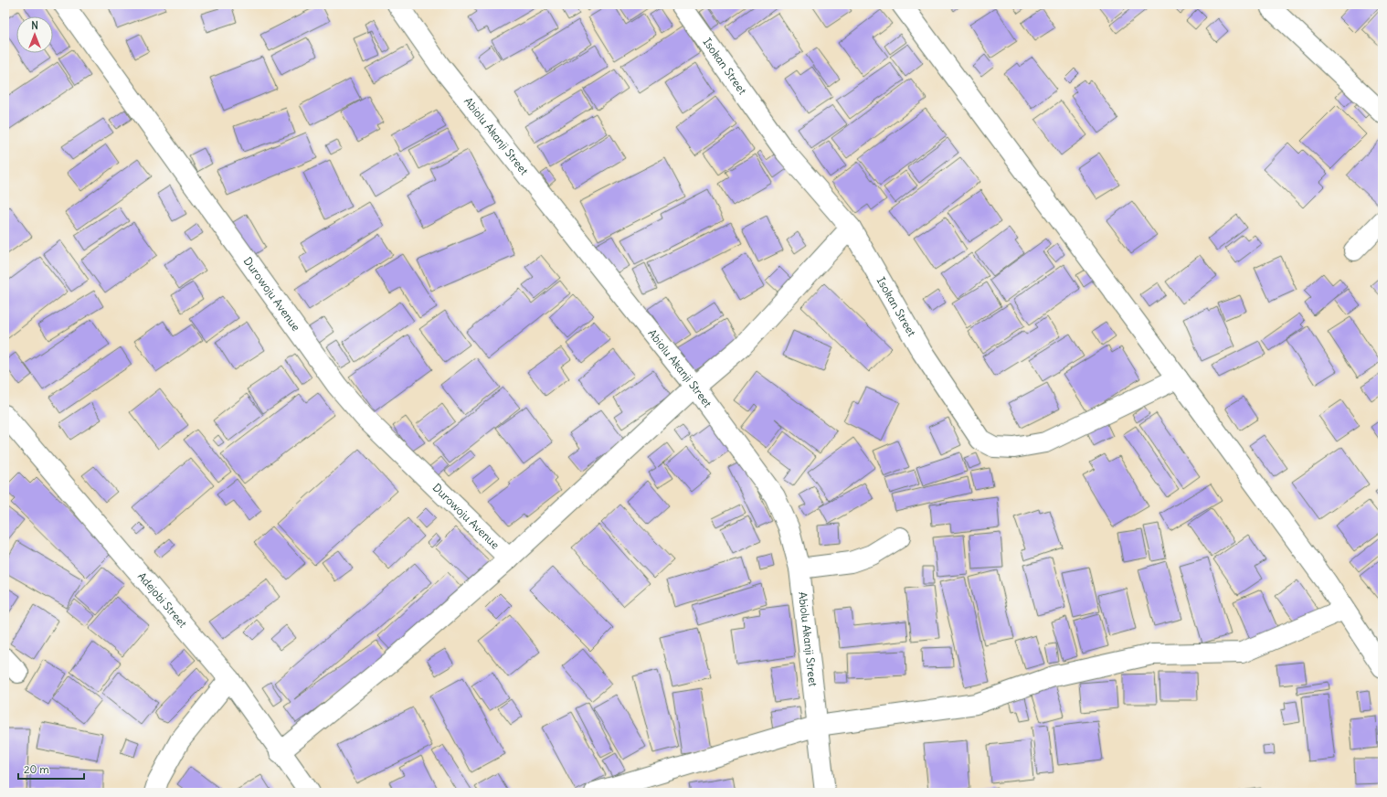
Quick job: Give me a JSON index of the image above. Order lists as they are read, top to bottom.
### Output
{
  "streets": {
    "street": [
      "Isokan Street",
      "Abiolu Akanji Street",
      "Durowoju Avenue",
      "Adejobi Street"
    ]
  },
  "scale_bar": "20 m",
  "north": "top"
}
